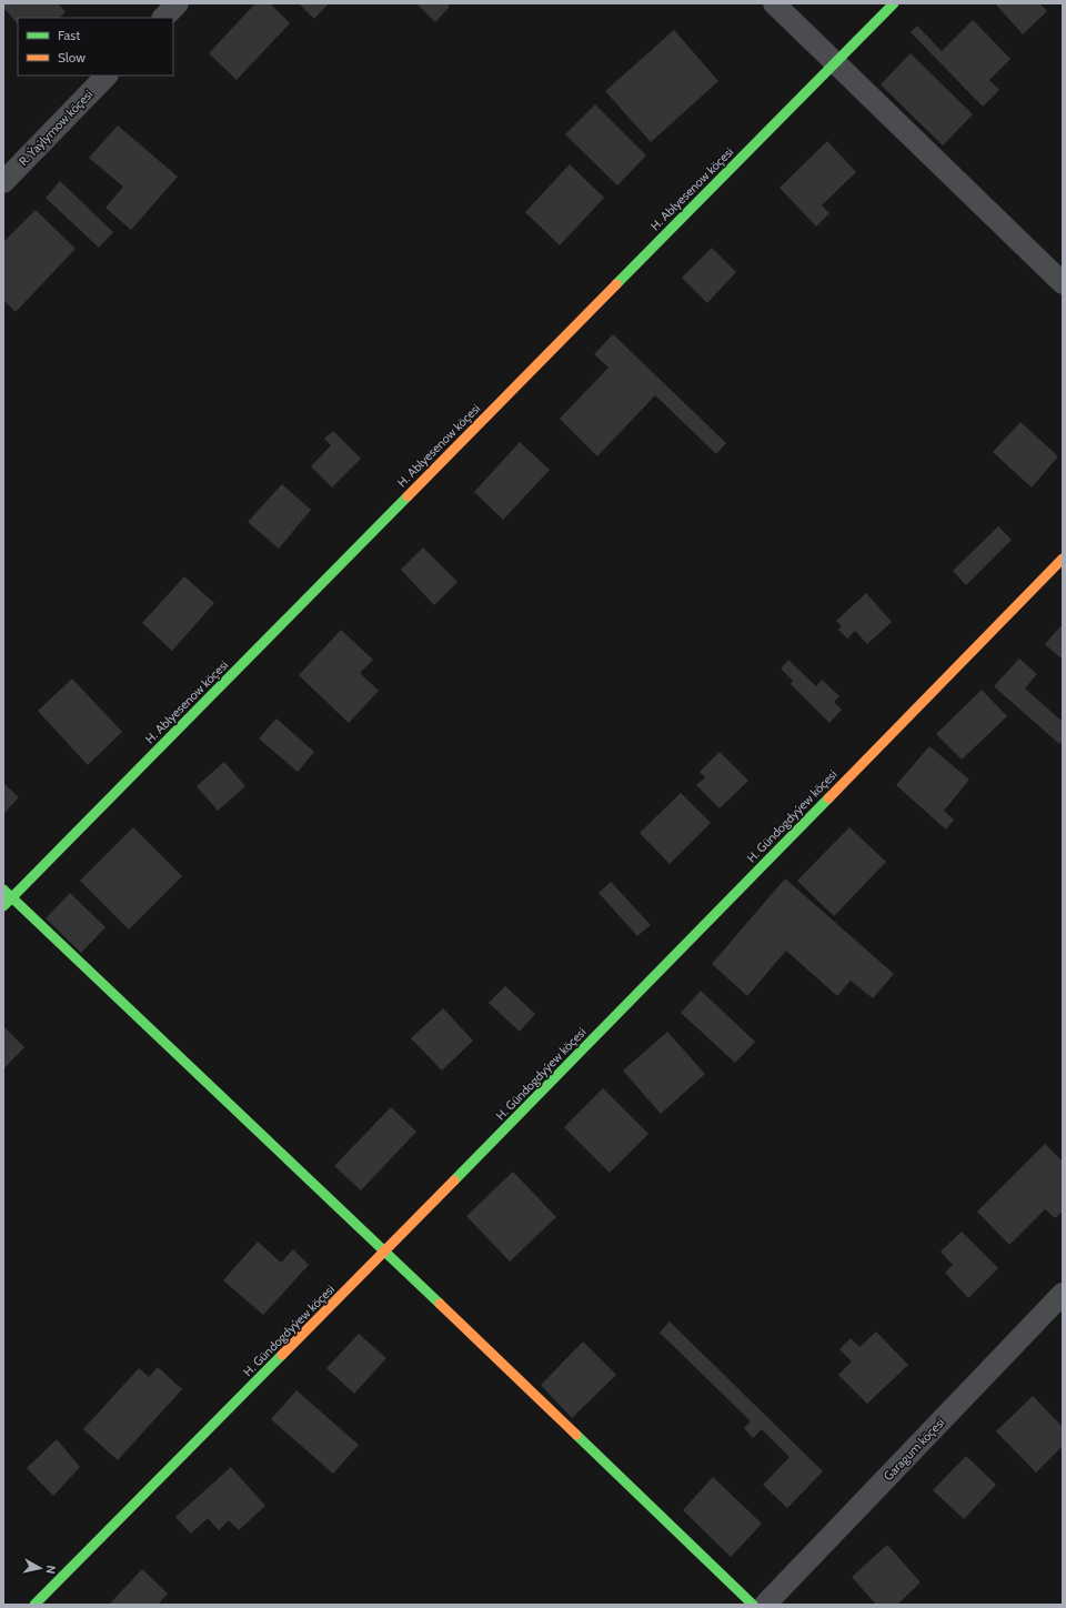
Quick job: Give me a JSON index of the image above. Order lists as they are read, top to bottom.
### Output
{
  "streets": {
    "street": [
      "R. Ýaýlymow köçesi",
      "H. Ablyesenow köçesi",
      "H. Gündogdyýew köçesi",
      "Garagum köçesi"
    ]
  },
  "legend": ["Fast", "Slow"],
  "north": "right"
}
